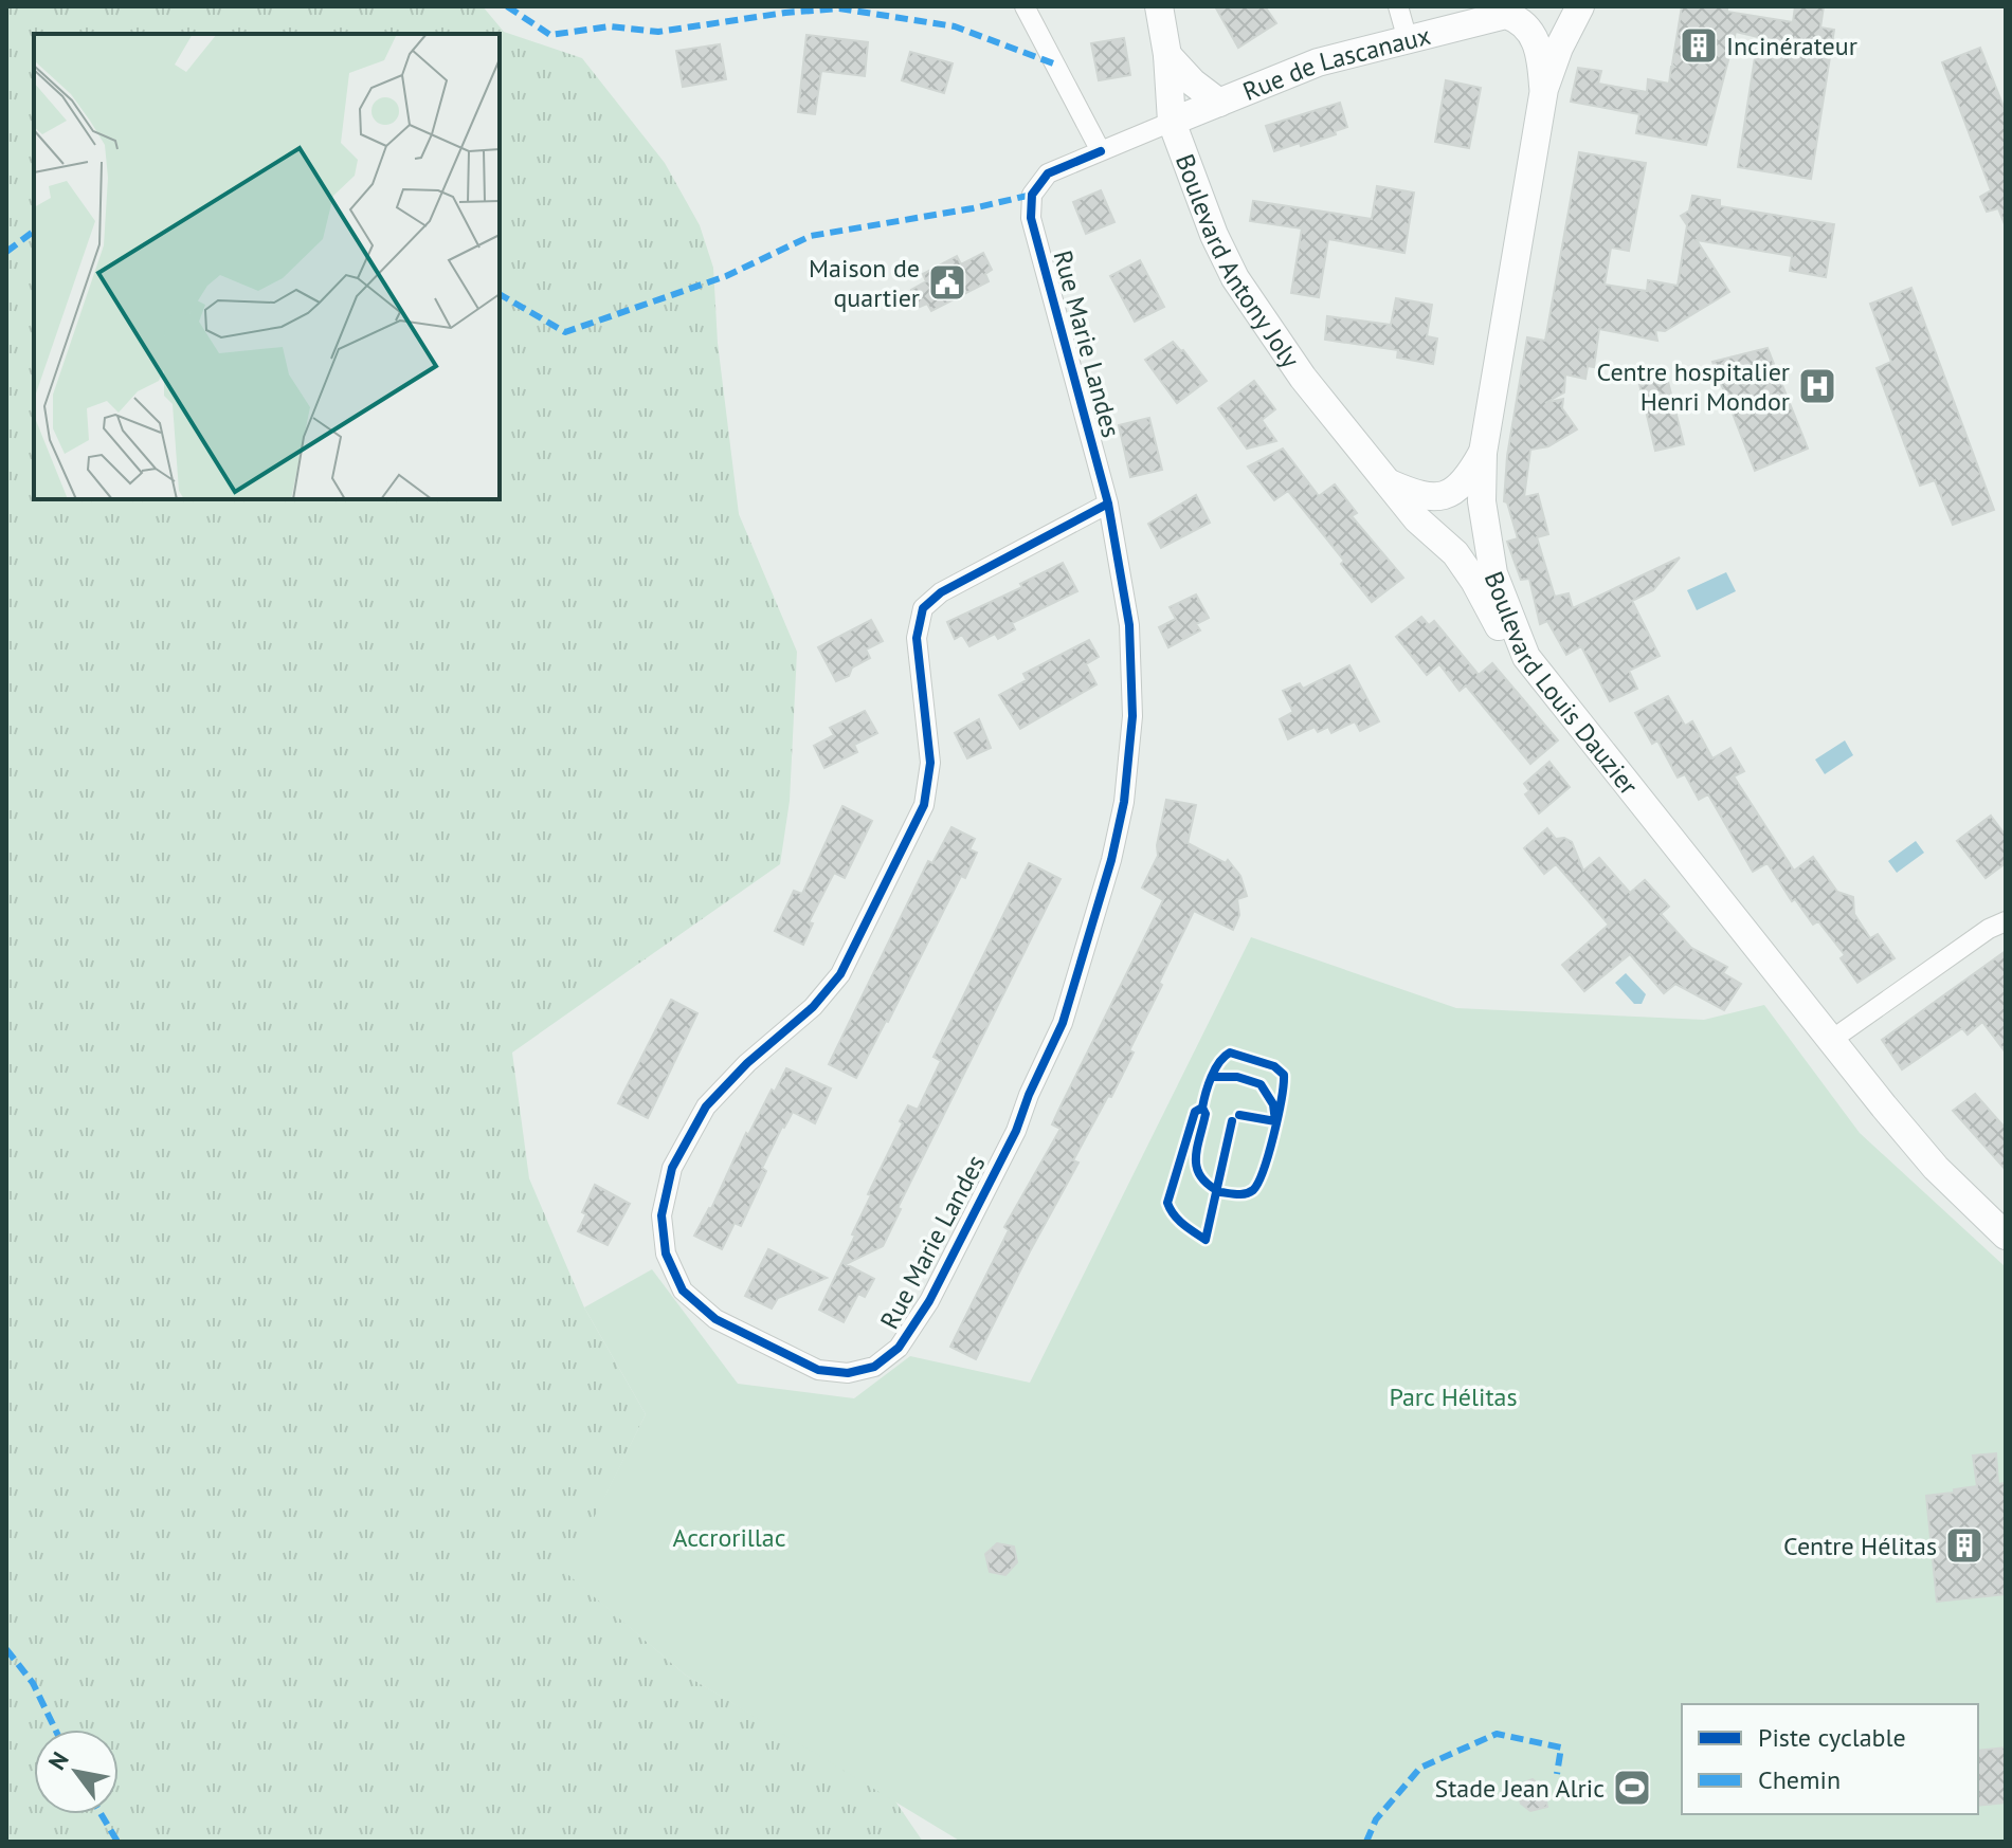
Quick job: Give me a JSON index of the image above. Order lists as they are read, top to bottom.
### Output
{
  "streets": {
    "street": [
      "Rue de Lascanaux",
      "Boulevard Antony Joly",
      "Rue Marie Landes",
      "Boulevard Louis Dauzier"
    ]
  },
  "crossings": [
    ["Rue de Lascanaux", "Boulevard Antony Joly"],
    ["Rue de Lascanaux", "Boulevard Louis Dauzier"],
    ["Boulevard Antony Joly", "Boulevard Louis Dauzier"]
  ],
  "parks": ["Parc Hélitas", "Accrorillac"],
  "places": {
    "building": ["Incinérateur", "Centre Hélitas"],
    "public building": ["Maison de quartier"],
    "hospital": ["Centre hospitalier Henri Mondor"],
    "sports": ["Stade Jean Alric"]
  },
  "legend": ["Piste cyclable", "Chemin"],
  "north": "top left"
}
